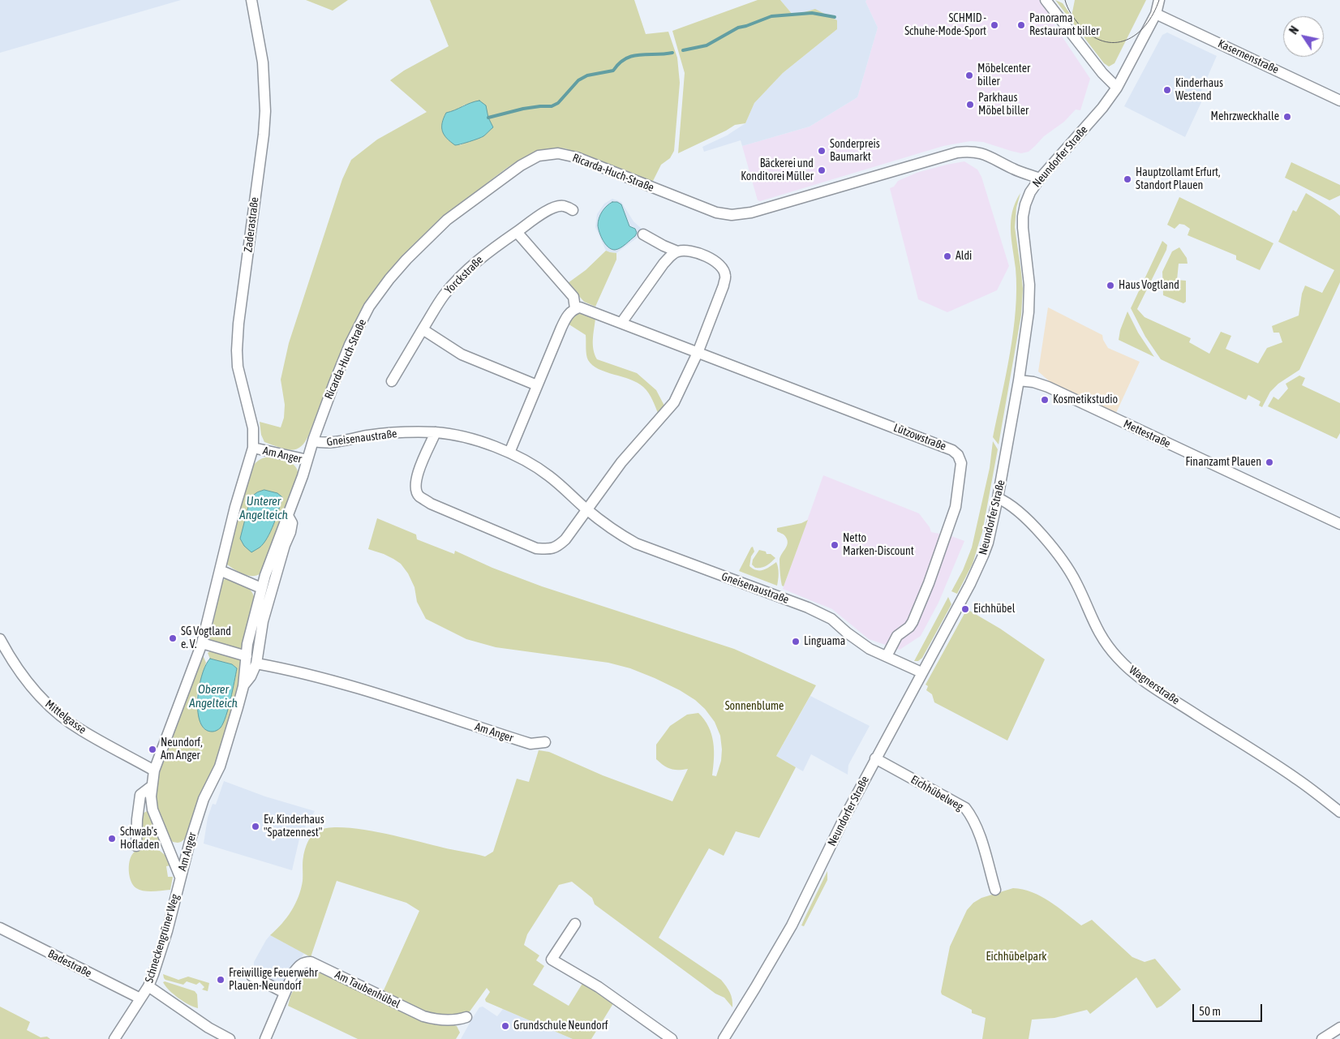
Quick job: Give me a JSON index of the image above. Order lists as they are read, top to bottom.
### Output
{
  "streets": {
    "street": [
      "Kasernenstraße",
      "Neundorfer Straße",
      "Ricarda-Huch-Straße",
      "Zaderastraße",
      "Yorckstraße",
      "Mettestraße",
      "Lützowstraße",
      "Gneisenaustraße",
      "Am Anger",
      "Wagnerstraße",
      "Mittelgasse",
      "Eichhübelweg",
      "Schneckengrüner Weg",
      "Badestraße",
      "Am Taubenhübel"
    ]
  },
  "crossings": [
    ["Kasernenstraße", "Neundorfer Straße"],
    ["Neundorfer Straße", "Ricarda-Huch-Straße"],
    ["Neundorfer Straße", "Mettestraße"],
    ["Neundorfer Straße", "Gneisenaustraße"],
    ["Neundorfer Straße", "Wagnerstraße"],
    ["Neundorfer Straße", "Eichhübelweg"],
    ["Ricarda-Huch-Straße", "Gneisenaustraße"],
    ["Ricarda-Huch-Straße", "Am Anger"],
    ["Zaderastraße", "Am Anger"],
    ["Lützowstraße", "Gneisenaustraße"],
    ["Am Anger", "Mittelgasse"],
    ["Am Anger", "Schneckengrüner Weg"],
    ["Schneckengrüner Weg", "Badestraße"]
  ],
  "water": ["Unterer Angelteich", "Oberer Angelteich"],
  "parks": ["Sonnenblume", "Eichhübelpark"],
  "places": [
    "SCHMID - Schuhe-Mode-Sport",
    "Panorama Restaurant biller",
    "Möbelcenter biller",
    "Kinderhaus Westend",
    "Parkhaus Möbel biller",
    "Mehrzweckhalle",
    "Sonderpreis Baumarkt",
    "Bäckerei und Konditorei Müller",
    "Hauptzollamt Erfurt, Standort Plauen",
    "Aldi",
    "Haus Vogtland",
    "Kosmetikstudio",
    "Finanzamt Plauen",
    "Netto Marken-Discount",
    "Eichhübel",
    "SG Vogtland e. V.",
    "Linguama",
    "Neundorf, Am Anger",
    "Ev. Kinderhaus \"Spatzennest\"",
    "Schwab's Hofladen",
    "Freiwillige Feuerwehr Plauen-Neundorf",
    "Grundschule Neundorf"
  ],
  "scale_bar": "50 m",
  "north": "top left"
}
